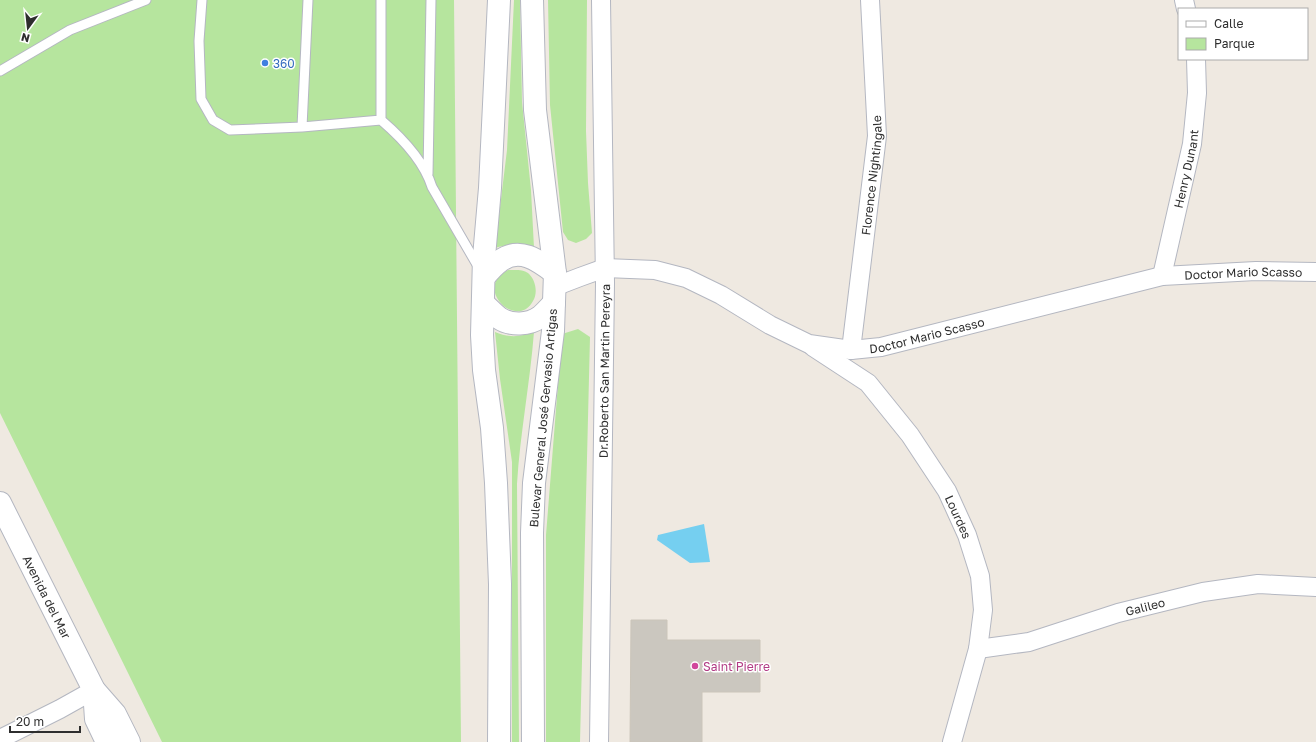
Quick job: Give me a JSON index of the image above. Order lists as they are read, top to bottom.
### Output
{
  "streets": {
    "main road": ["Bulevar General José Gervasio Artigas", "Avenida del Mar"],
    "street": [
      "Henry Dunant",
      "Florence Nightingale",
      "Doctor Mario Scasso",
      "Dr.Roberto San Martin Pereyra",
      "Lourdes",
      "Galileo"
    ]
  },
  "crossings": [
    ["Henry Dunant", "Doctor Mario Scasso"],
    ["Florence Nightingale", "Doctor Mario Scasso"],
    ["Doctor Mario Scasso", "Dr.Roberto San Martin Pereyra"],
    ["Doctor Mario Scasso", "Bulevar General José Gervasio Artigas"],
    ["Doctor Mario Scasso", "Lourdes"],
    ["Lourdes", "Galileo"]
  ],
  "places": ["360", "Saint Pierre"],
  "legend": ["Calle", "Parque"],
  "scale_bar": "20 m",
  "north": "bottom"
}
